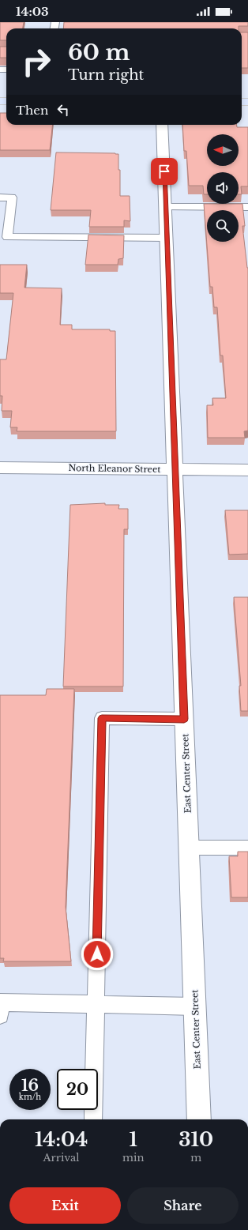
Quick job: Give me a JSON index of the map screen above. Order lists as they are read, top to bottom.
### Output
{
  "streets": {
    "street": ["North Eleanor Street", "East Center Street"]
  },
  "crossings": [
    ["North Eleanor Street", "East Center Street"]
  ],
  "north": "left",
  "page": {
    "status": "14:03",
    "turn": ["60 m", "Turn right"],
    "then": "Then",
    "speed": "16 km/h",
    "limit": "20",
    "eta": [
      "14:04",
      "Arrival",
      "1",
      "min",
      "310",
      "m"
    ],
    "buttons": ["Exit", "Share"]
  }
}
